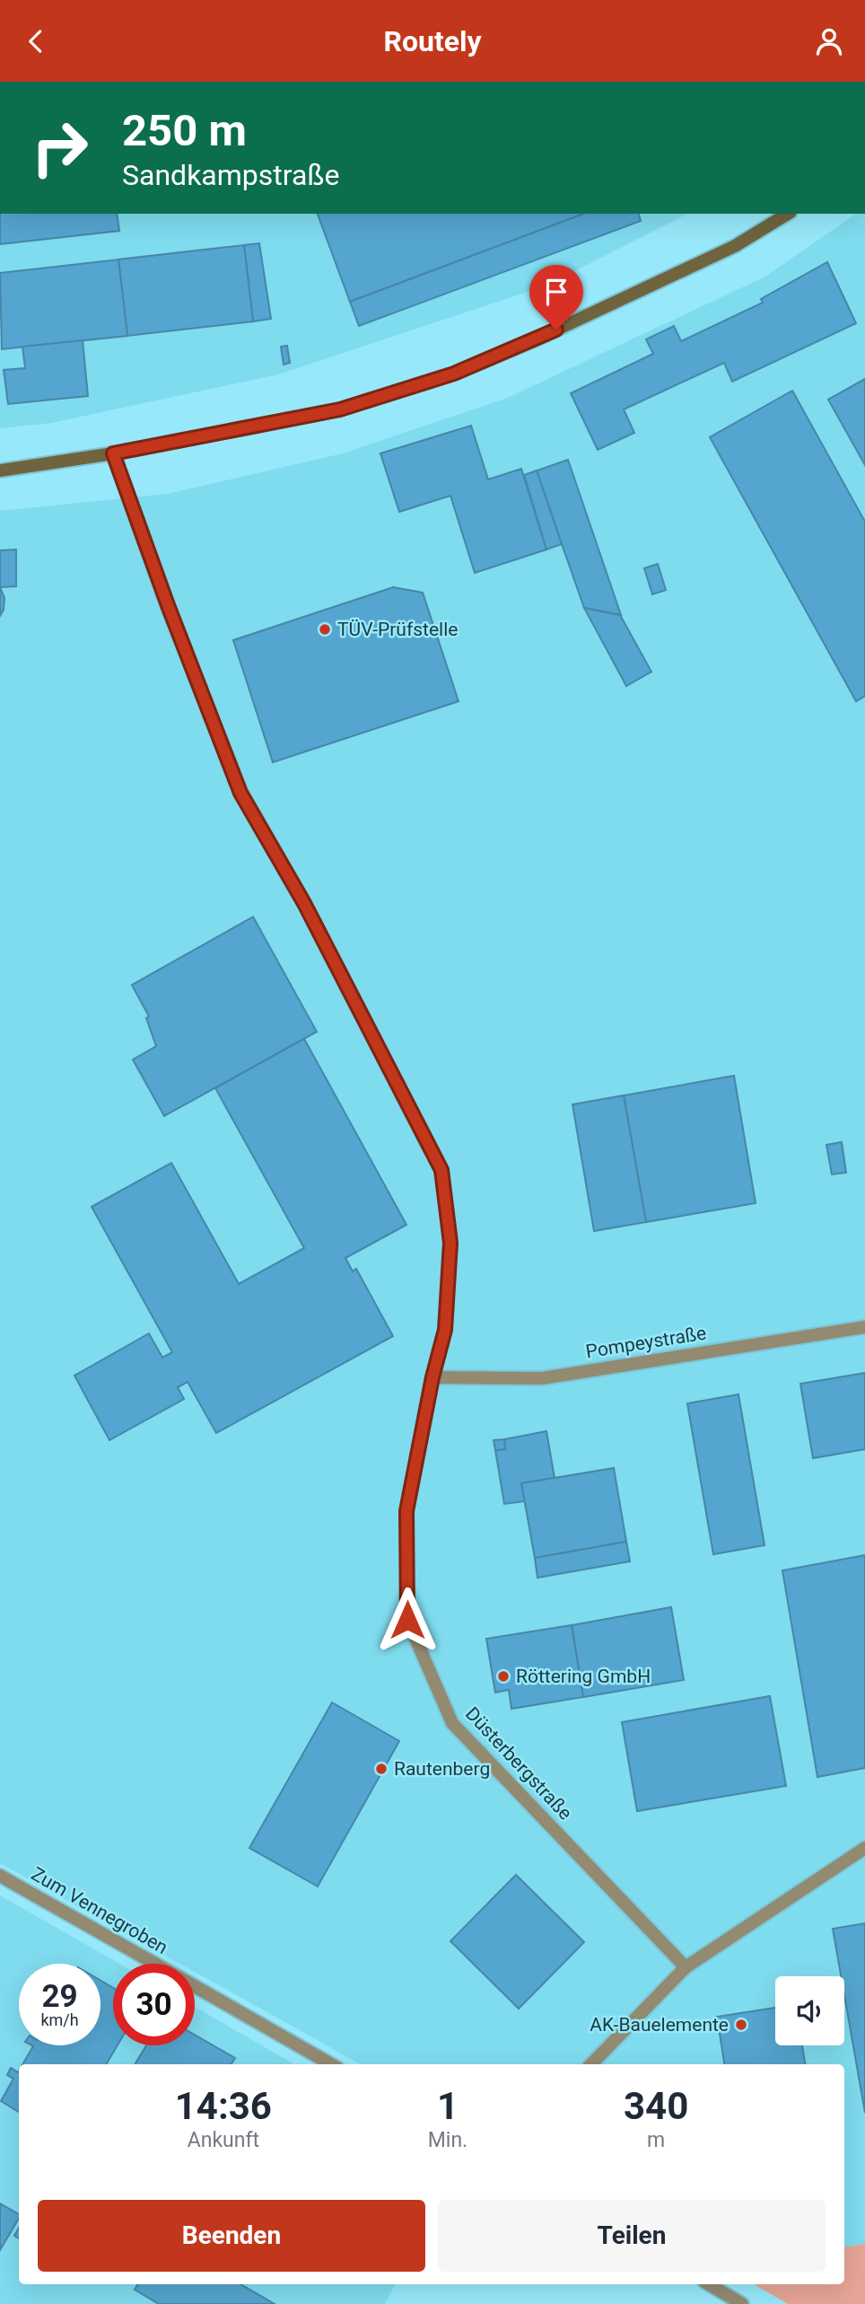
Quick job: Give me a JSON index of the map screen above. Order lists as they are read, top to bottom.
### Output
{
  "streets": {
    "street": ["Pompeystraße", "Düsterbergstraße", "Zum Vennegroben"]
  },
  "crossings": [
    ["Pompeystraße", "Düsterbergstraße"]
  ],
  "places": [
    "TÜV-Prüfstelle",
    "Röttering GmbH",
    "Rautenberg",
    "AK-Bauelemente"
  ],
  "page": {
    "header": "Routely",
    "turn": ["250 m", "Sandkampstraße"],
    "speed": "29 km/h",
    "limit": "30",
    "eta": [
      "14:36",
      "Ankunft",
      "1",
      "Min.",
      "340",
      "m"
    ],
    "buttons": ["Beenden", "Teilen"]
  }
}
